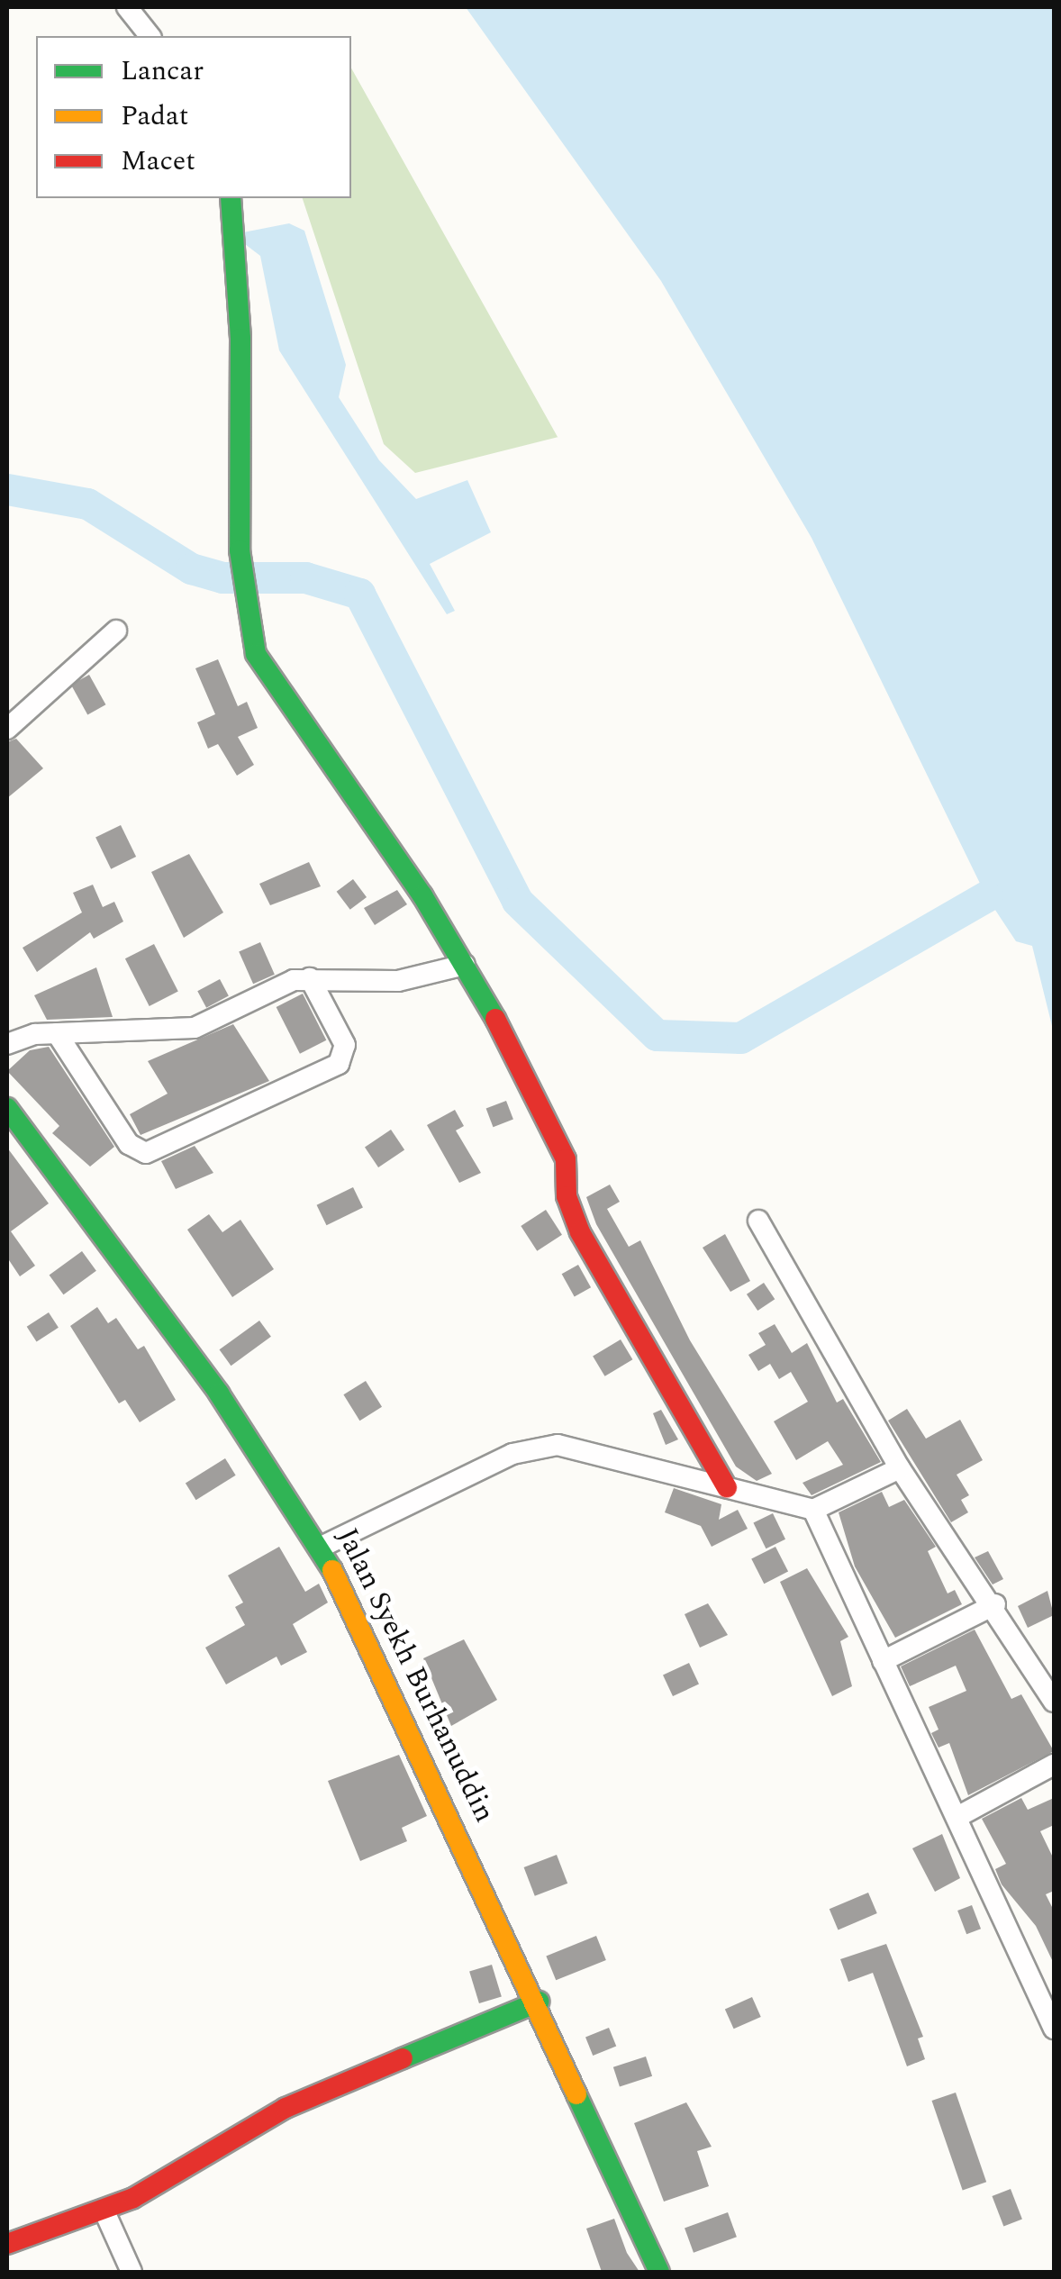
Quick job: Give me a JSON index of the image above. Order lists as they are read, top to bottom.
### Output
{
  "streets": {
    "street": ["Jalan Syekh Burhanuddin"]
  },
  "legend": ["Lancar", "Padat", "Macet"]
}
